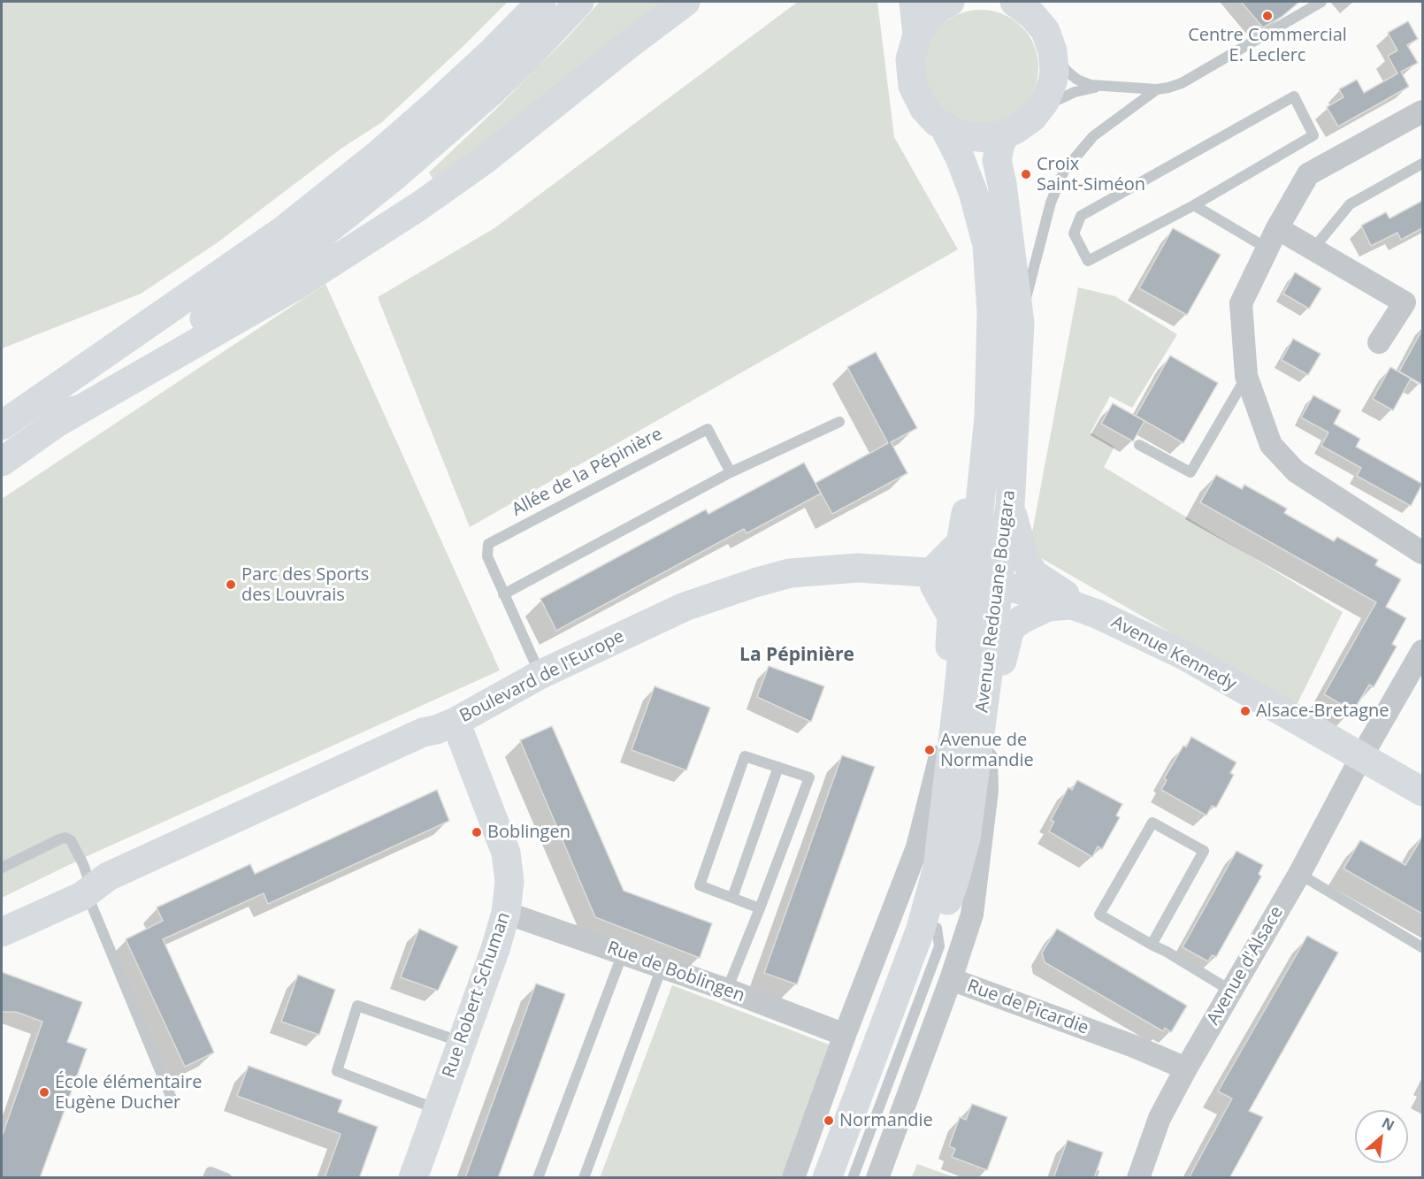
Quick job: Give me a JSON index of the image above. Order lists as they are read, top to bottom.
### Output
{
  "streets": {
    "main road": [
      "Avenue Redouane Bougara",
      "Avenue Kennedy",
      "Boulevard de l'Europe",
      "Rue Robert Schuman"
    ],
    "street": ["Avenue d'Alsace", "Rue de Boblingen", "Rue de Picardie"],
    "lane": ["Allée de la Pépinière"]
  },
  "crossings": [
    ["Allée de la Pépinière", "Boulevard de l'Europe"],
    ["Avenue Redouane Bougara", "Avenue Kennedy"],
    ["Avenue Redouane Bougara", "Boulevard de l'Europe"],
    ["Avenue Redouane Bougara", "Rue de Boblingen"],
    ["Avenue Redouane Bougara", "Rue de Picardie"],
    ["Avenue Kennedy", "Boulevard de l'Europe"],
    ["Avenue Kennedy", "Avenue d'Alsace"],
    ["Boulevard de l'Europe", "Rue Robert Schuman"],
    ["Avenue d'Alsace", "Rue de Picardie"],
    ["Rue de Boblingen", "Rue Robert Schuman"]
  ],
  "districts": ["La Pépinière"],
  "places": [
    "Centre Commercial E. Leclerc",
    "Croix Saint-Siméon",
    "Parc des Sports des Louvrais",
    "Alsace-Bretagne",
    "Avenue de Normandie",
    "Boblingen",
    "École élémentaire Eugène Ducher",
    "Normandie"
  ],
  "north": "top right"
}
